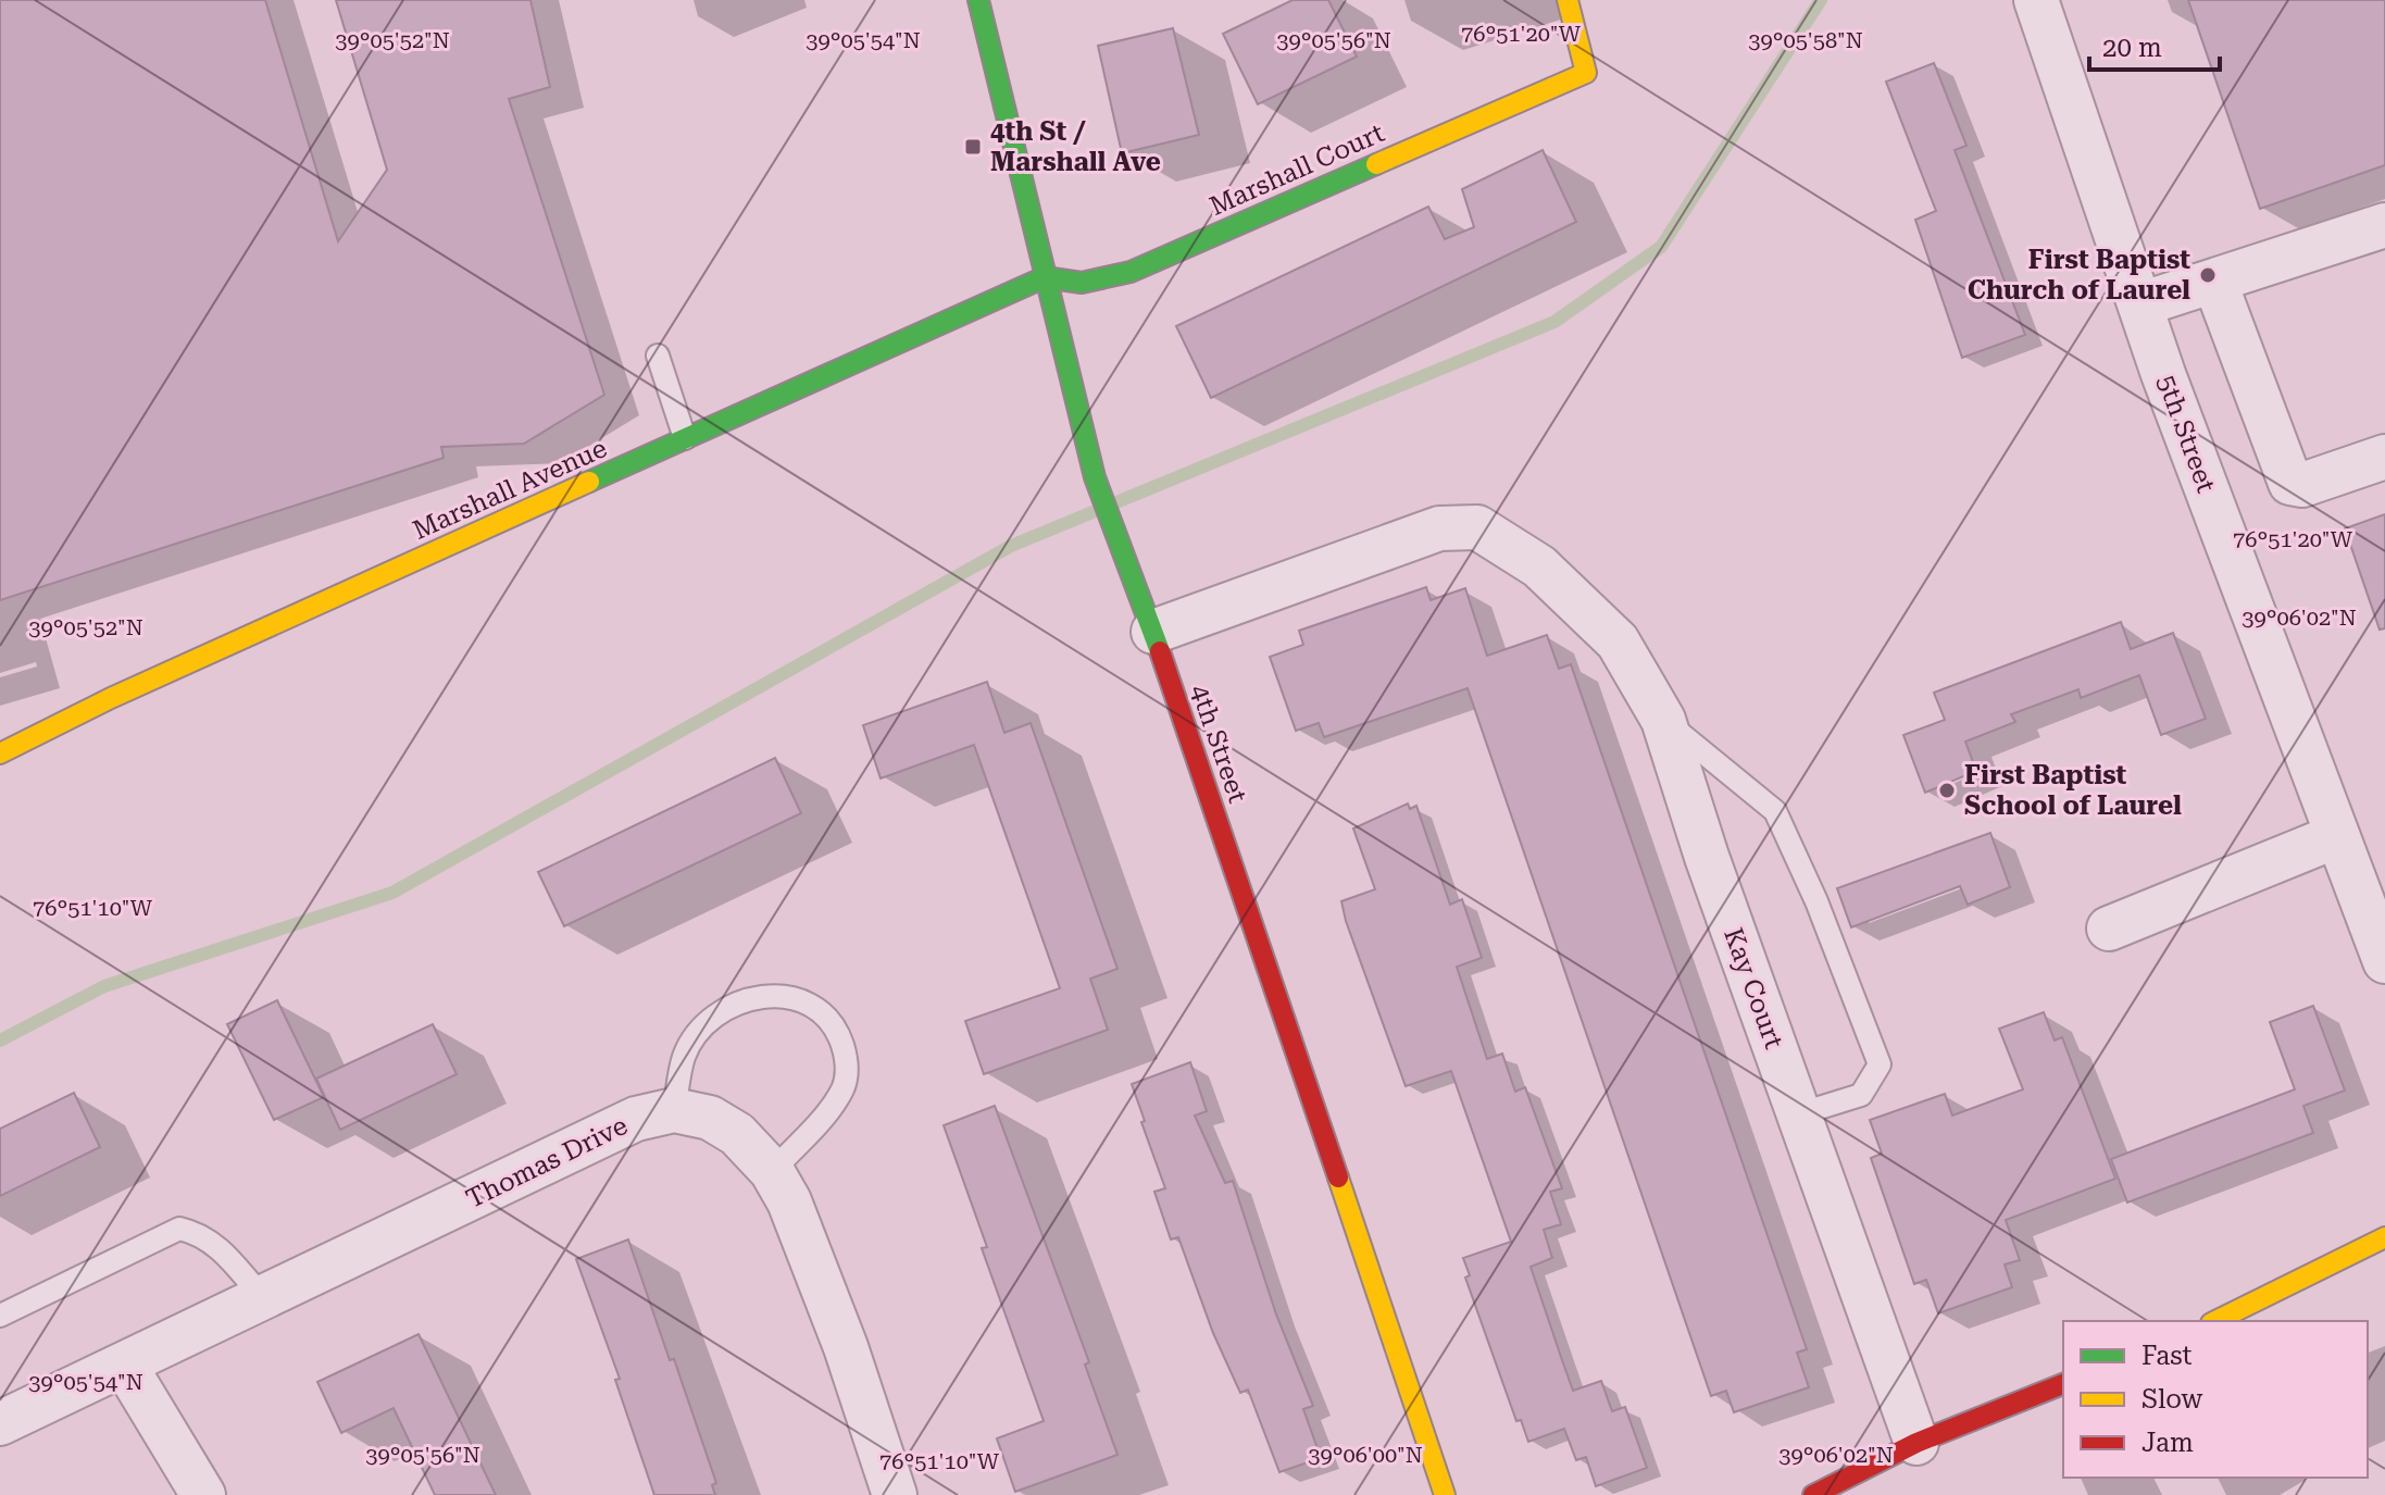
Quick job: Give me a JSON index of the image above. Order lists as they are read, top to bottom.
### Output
{
  "streets": {
    "street": [
      "Marshall Court",
      "5th Street",
      "Marshall Avenue",
      "4th Street",
      "Kay Court",
      "Thomas Drive"
    ]
  },
  "crossings": [
    ["Marshall Court", "Marshall Avenue"],
    ["Marshall Court", "4th Street"],
    ["Marshall Avenue", "4th Street"],
    ["4th Street", "Kay Court"]
  ],
  "places": {
    "transit": ["4th St / Marshall Ave"],
    "other": ["First Baptist Church of Laurel", "First Baptist School of Laurel"]
  },
  "legend": ["Fast", "Slow", "Jam"],
  "scale_bar": "20 m",
  "coordinates": [
    "76°51'20\"W",
    "39°05'52\"N",
    "39°05'54\"N",
    "39°05'56\"N",
    "39°05'58\"N",
    "39°06'02\"N",
    "76°51'10\"W",
    "39°06'00\"N"
  ]
}
